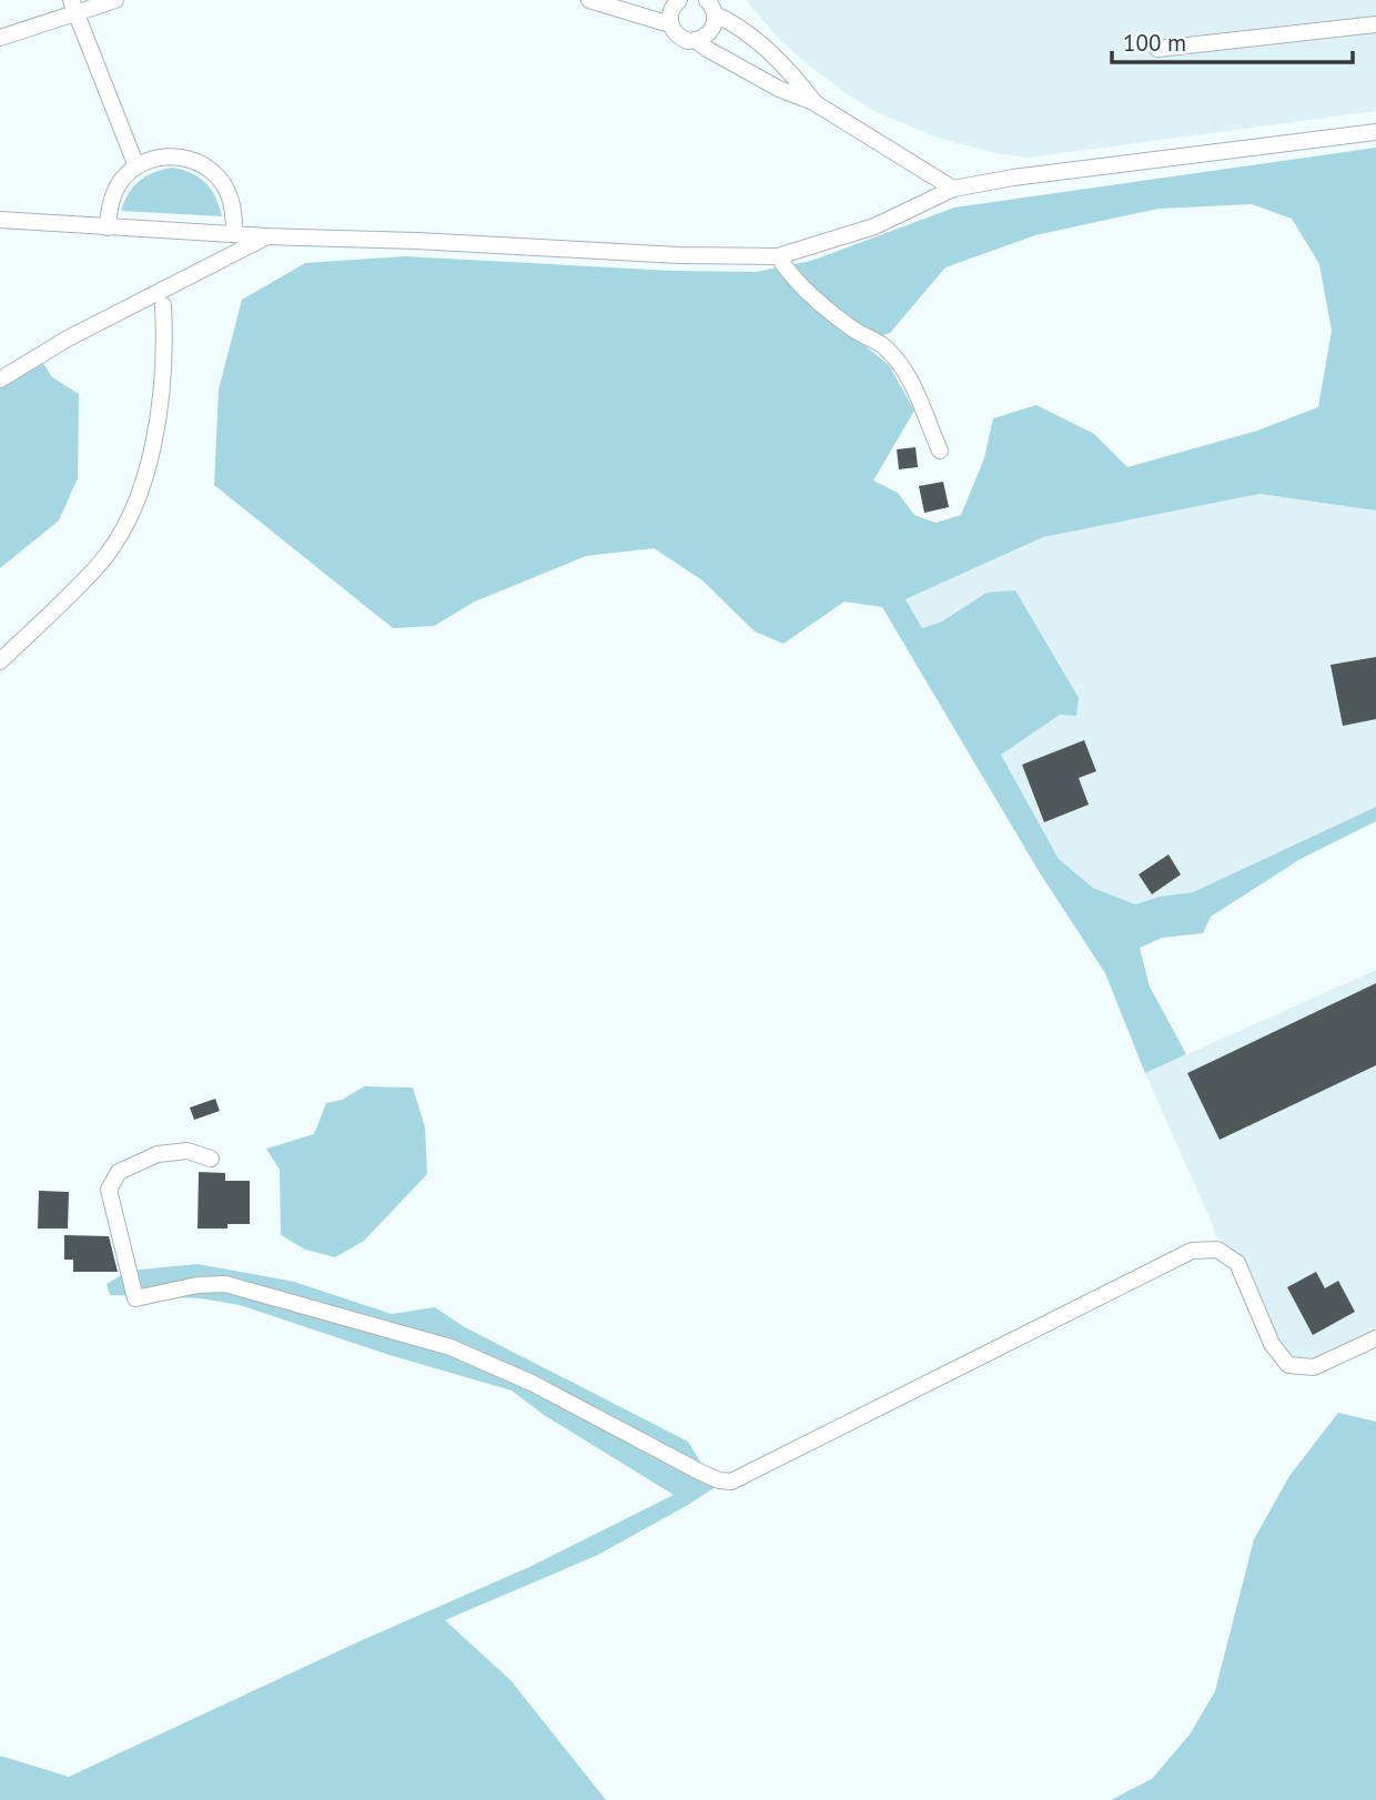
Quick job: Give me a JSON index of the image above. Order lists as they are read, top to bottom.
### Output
{
  "scale_bar": "100 m"
}
